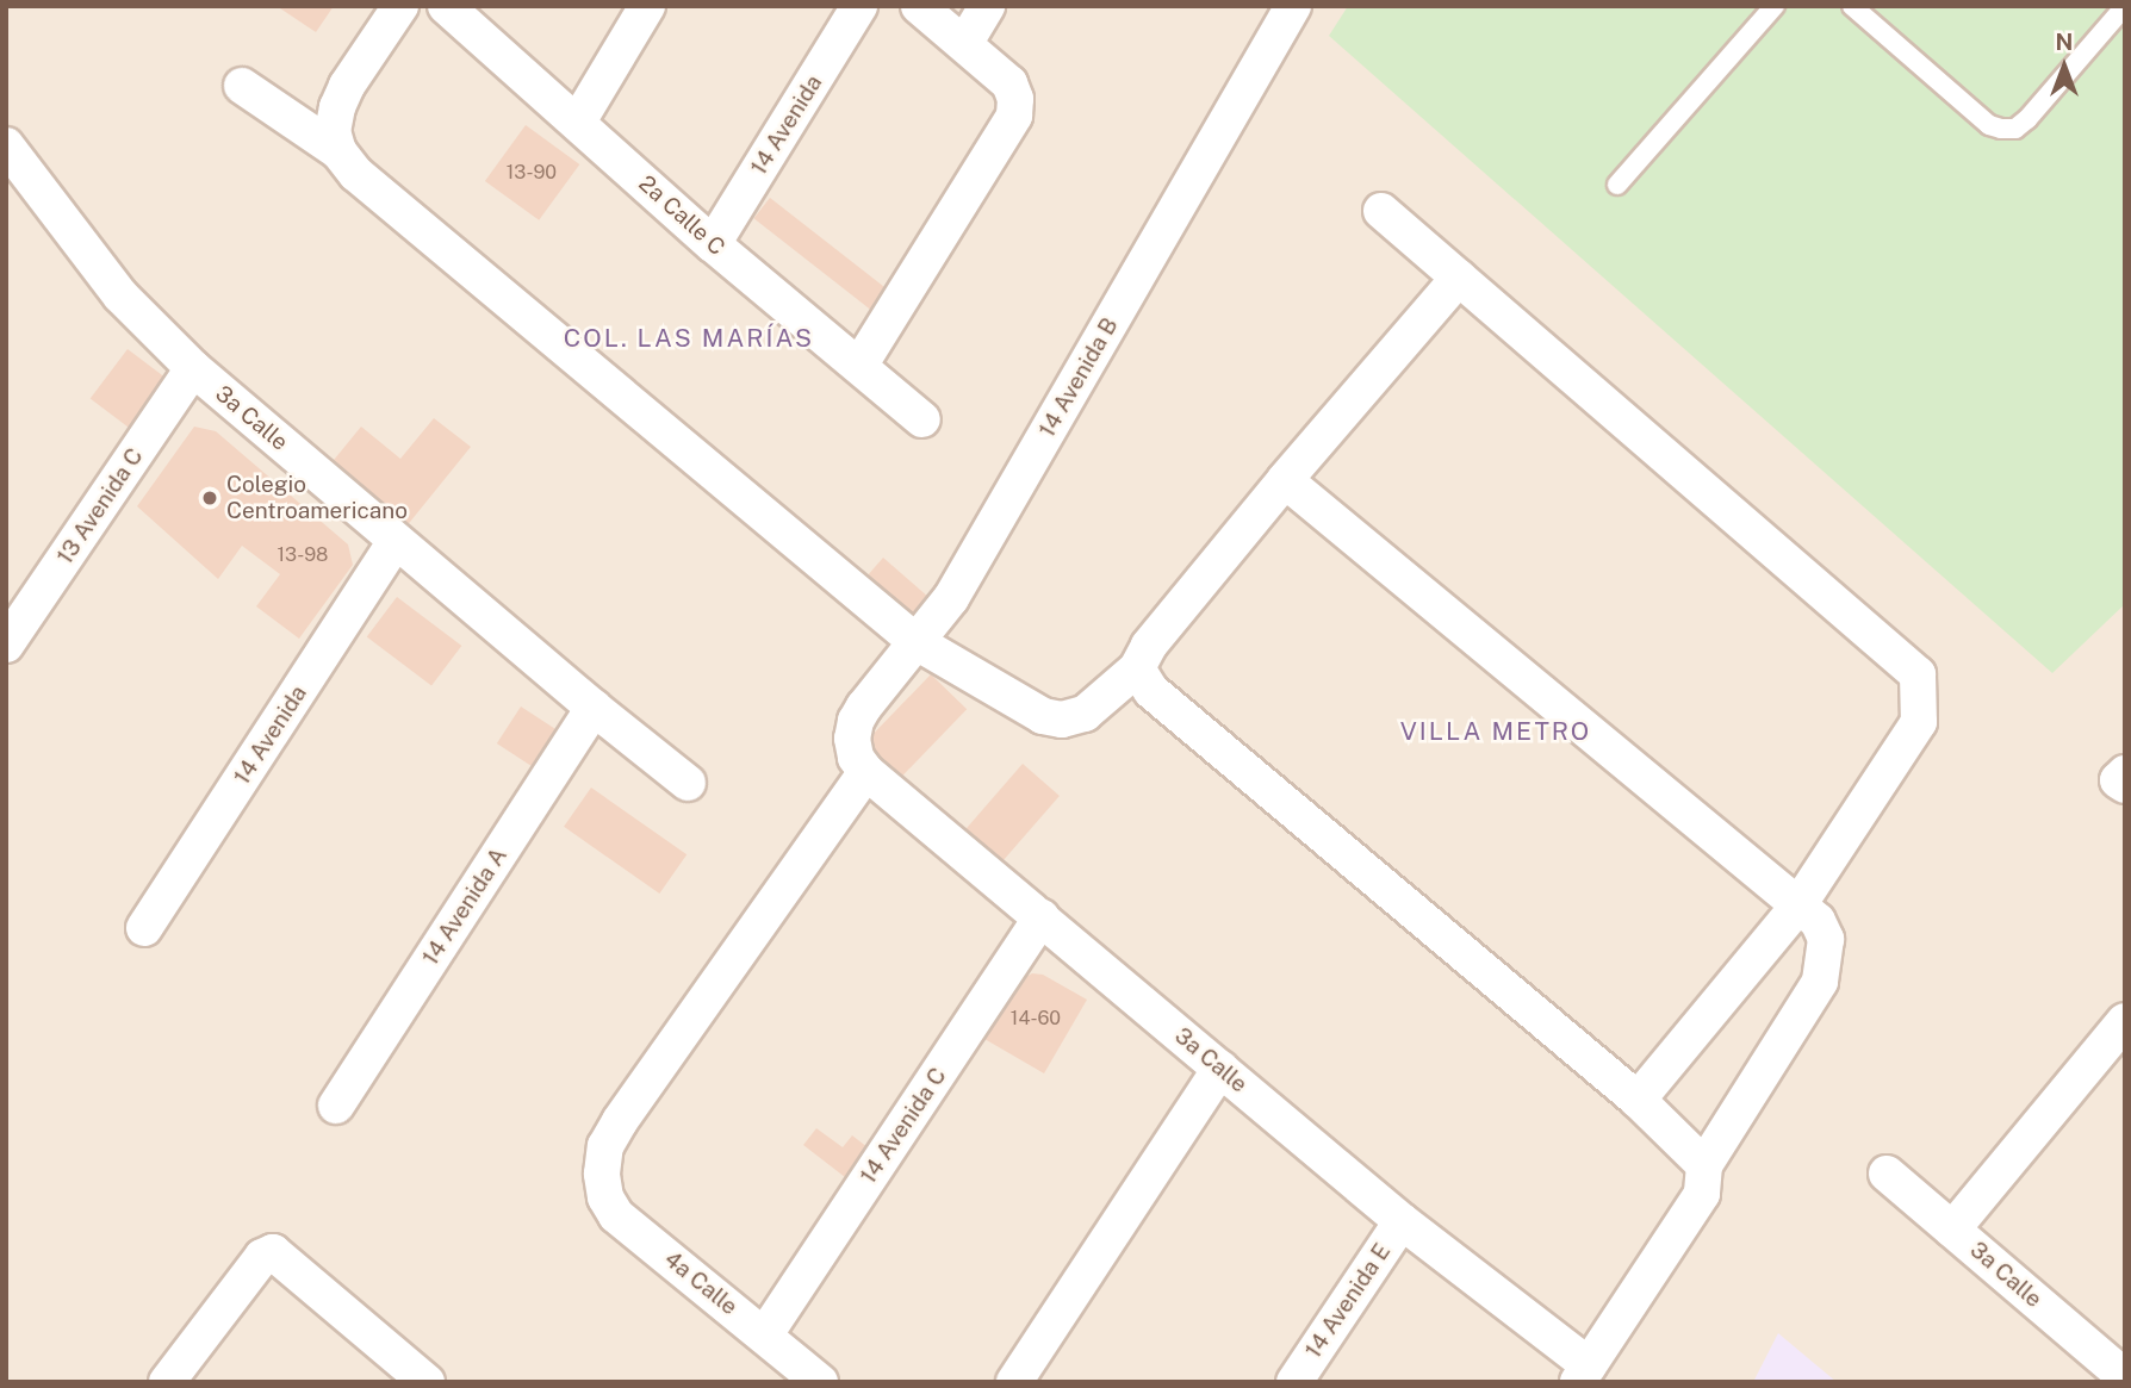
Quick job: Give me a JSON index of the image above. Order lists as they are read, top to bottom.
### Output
{
  "streets": {
    "street": [
      "14 Avenida",
      "2a Calle C",
      "14 Avenida B",
      "3a Calle",
      "13 Avenida C",
      "14 Avenida A",
      "14 Avenida C",
      "4a Calle",
      "14 Avenida E"
    ]
  },
  "crossings": [
    ["14 Avenida", "2a Calle C"],
    ["14 Avenida", "3a Calle"],
    ["14 Avenida B", "3a Calle"],
    ["3a Calle", "13 Avenida C"],
    ["3a Calle", "14 Avenida A"],
    ["3a Calle", "14 Avenida C"],
    ["3a Calle", "4a Calle"],
    ["3a Calle", "14 Avenida E"],
    ["14 Avenida C", "4a Calle"]
  ],
  "districts": ["COL. LAS MARÍAS", "VILLA METRO"],
  "places": ["Colegio Centroamericano"],
  "house_numbers": ["13-90", "13-98", "14-60"],
  "north": "top"
}
